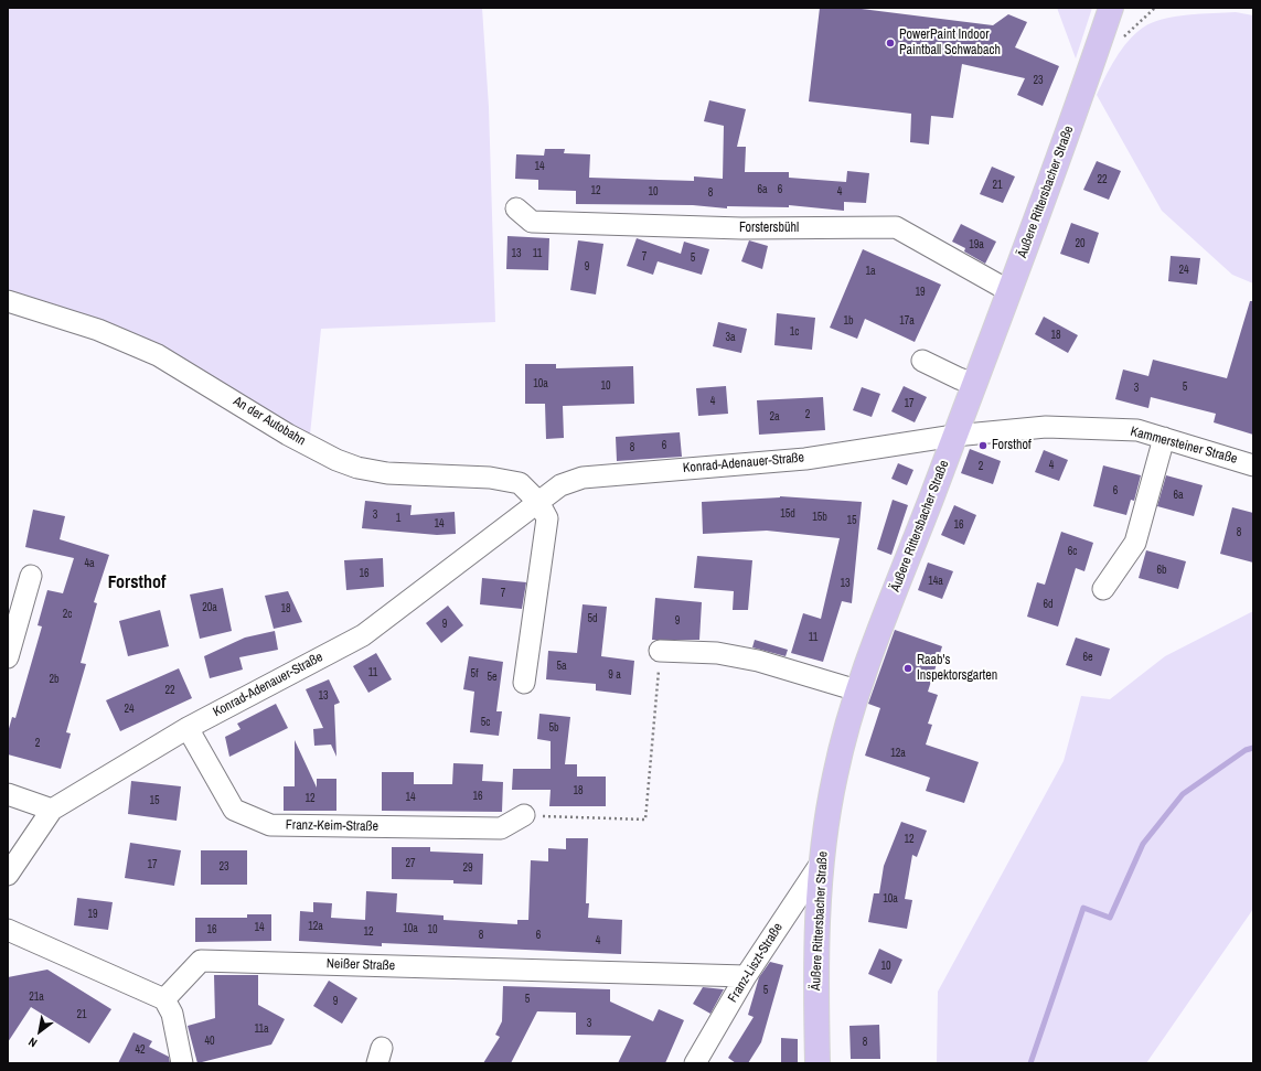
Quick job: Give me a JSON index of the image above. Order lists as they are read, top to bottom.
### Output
{
  "streets": {
    "main road": ["Äußere Rittersbacher Straße"],
    "street": [
      "Forstersbühl",
      "An der Autobahn",
      "Kammersteiner Straße",
      "Konrad-Adenauer-Straße",
      "Franz-Keim-Straße",
      "Franz-Liszt-Straße",
      "Neißer Straße"
    ]
  },
  "crossings": [
    ["Äußere Rittersbacher Straße", "Forstersbühl"],
    ["Äußere Rittersbacher Straße", "Kammersteiner Straße"],
    ["Äußere Rittersbacher Straße", "Konrad-Adenauer-Straße"],
    ["Äußere Rittersbacher Straße", "Franz-Liszt-Straße"],
    ["An der Autobahn", "Konrad-Adenauer-Straße"],
    ["Kammersteiner Straße", "Konrad-Adenauer-Straße"],
    ["Konrad-Adenauer-Straße", "Franz-Keim-Straße"],
    ["Franz-Liszt-Straße", "Neißer Straße"]
  ],
  "districts": ["Forsthof"],
  "places": ["PowerPaint Indoor Paintball Schwabach", "Forsthof", "Raab's Inspektorsgarten"],
  "house_numbers": [
    "23",
    "14",
    "22",
    "21",
    "6a",
    "6",
    "12",
    "10",
    "4",
    "8",
    "20",
    "19a",
    "13",
    "11",
    "7",
    "5",
    "9",
    "24",
    "1a",
    "19",
    "1b",
    "17a",
    "1c",
    "18",
    "3a",
    "10a",
    "10",
    "5",
    "3",
    "4",
    "17",
    "2",
    "2a",
    "6",
    "8",
    "4",
    "2",
    "6",
    "6a",
    "15d",
    "3",
    "15b",
    "1",
    "15",
    "14",
    "16",
    "8",
    "6c",
    "4a",
    "6b",
    "16",
    "14a",
    "13",
    "7",
    "6d",
    "20a",
    "18",
    "2c",
    "5d",
    "9",
    "9",
    "11",
    "6e",
    "5a",
    "11",
    "5f",
    "9 a",
    "5e",
    "2b",
    "22",
    "13",
    "24",
    "5c",
    "5b",
    "2",
    "12a",
    "18",
    "16",
    "14",
    "12",
    "15",
    "12",
    "27",
    "17",
    "23",
    "29",
    "10a",
    "19",
    "12a",
    "14",
    "10a",
    "16",
    "10",
    "12",
    "8",
    "6",
    "4",
    "10",
    "5",
    "21a",
    "5",
    "9",
    "21",
    "3",
    "11a",
    "40",
    "8",
    "42"
  ],
  "north": "bottom left"
}
